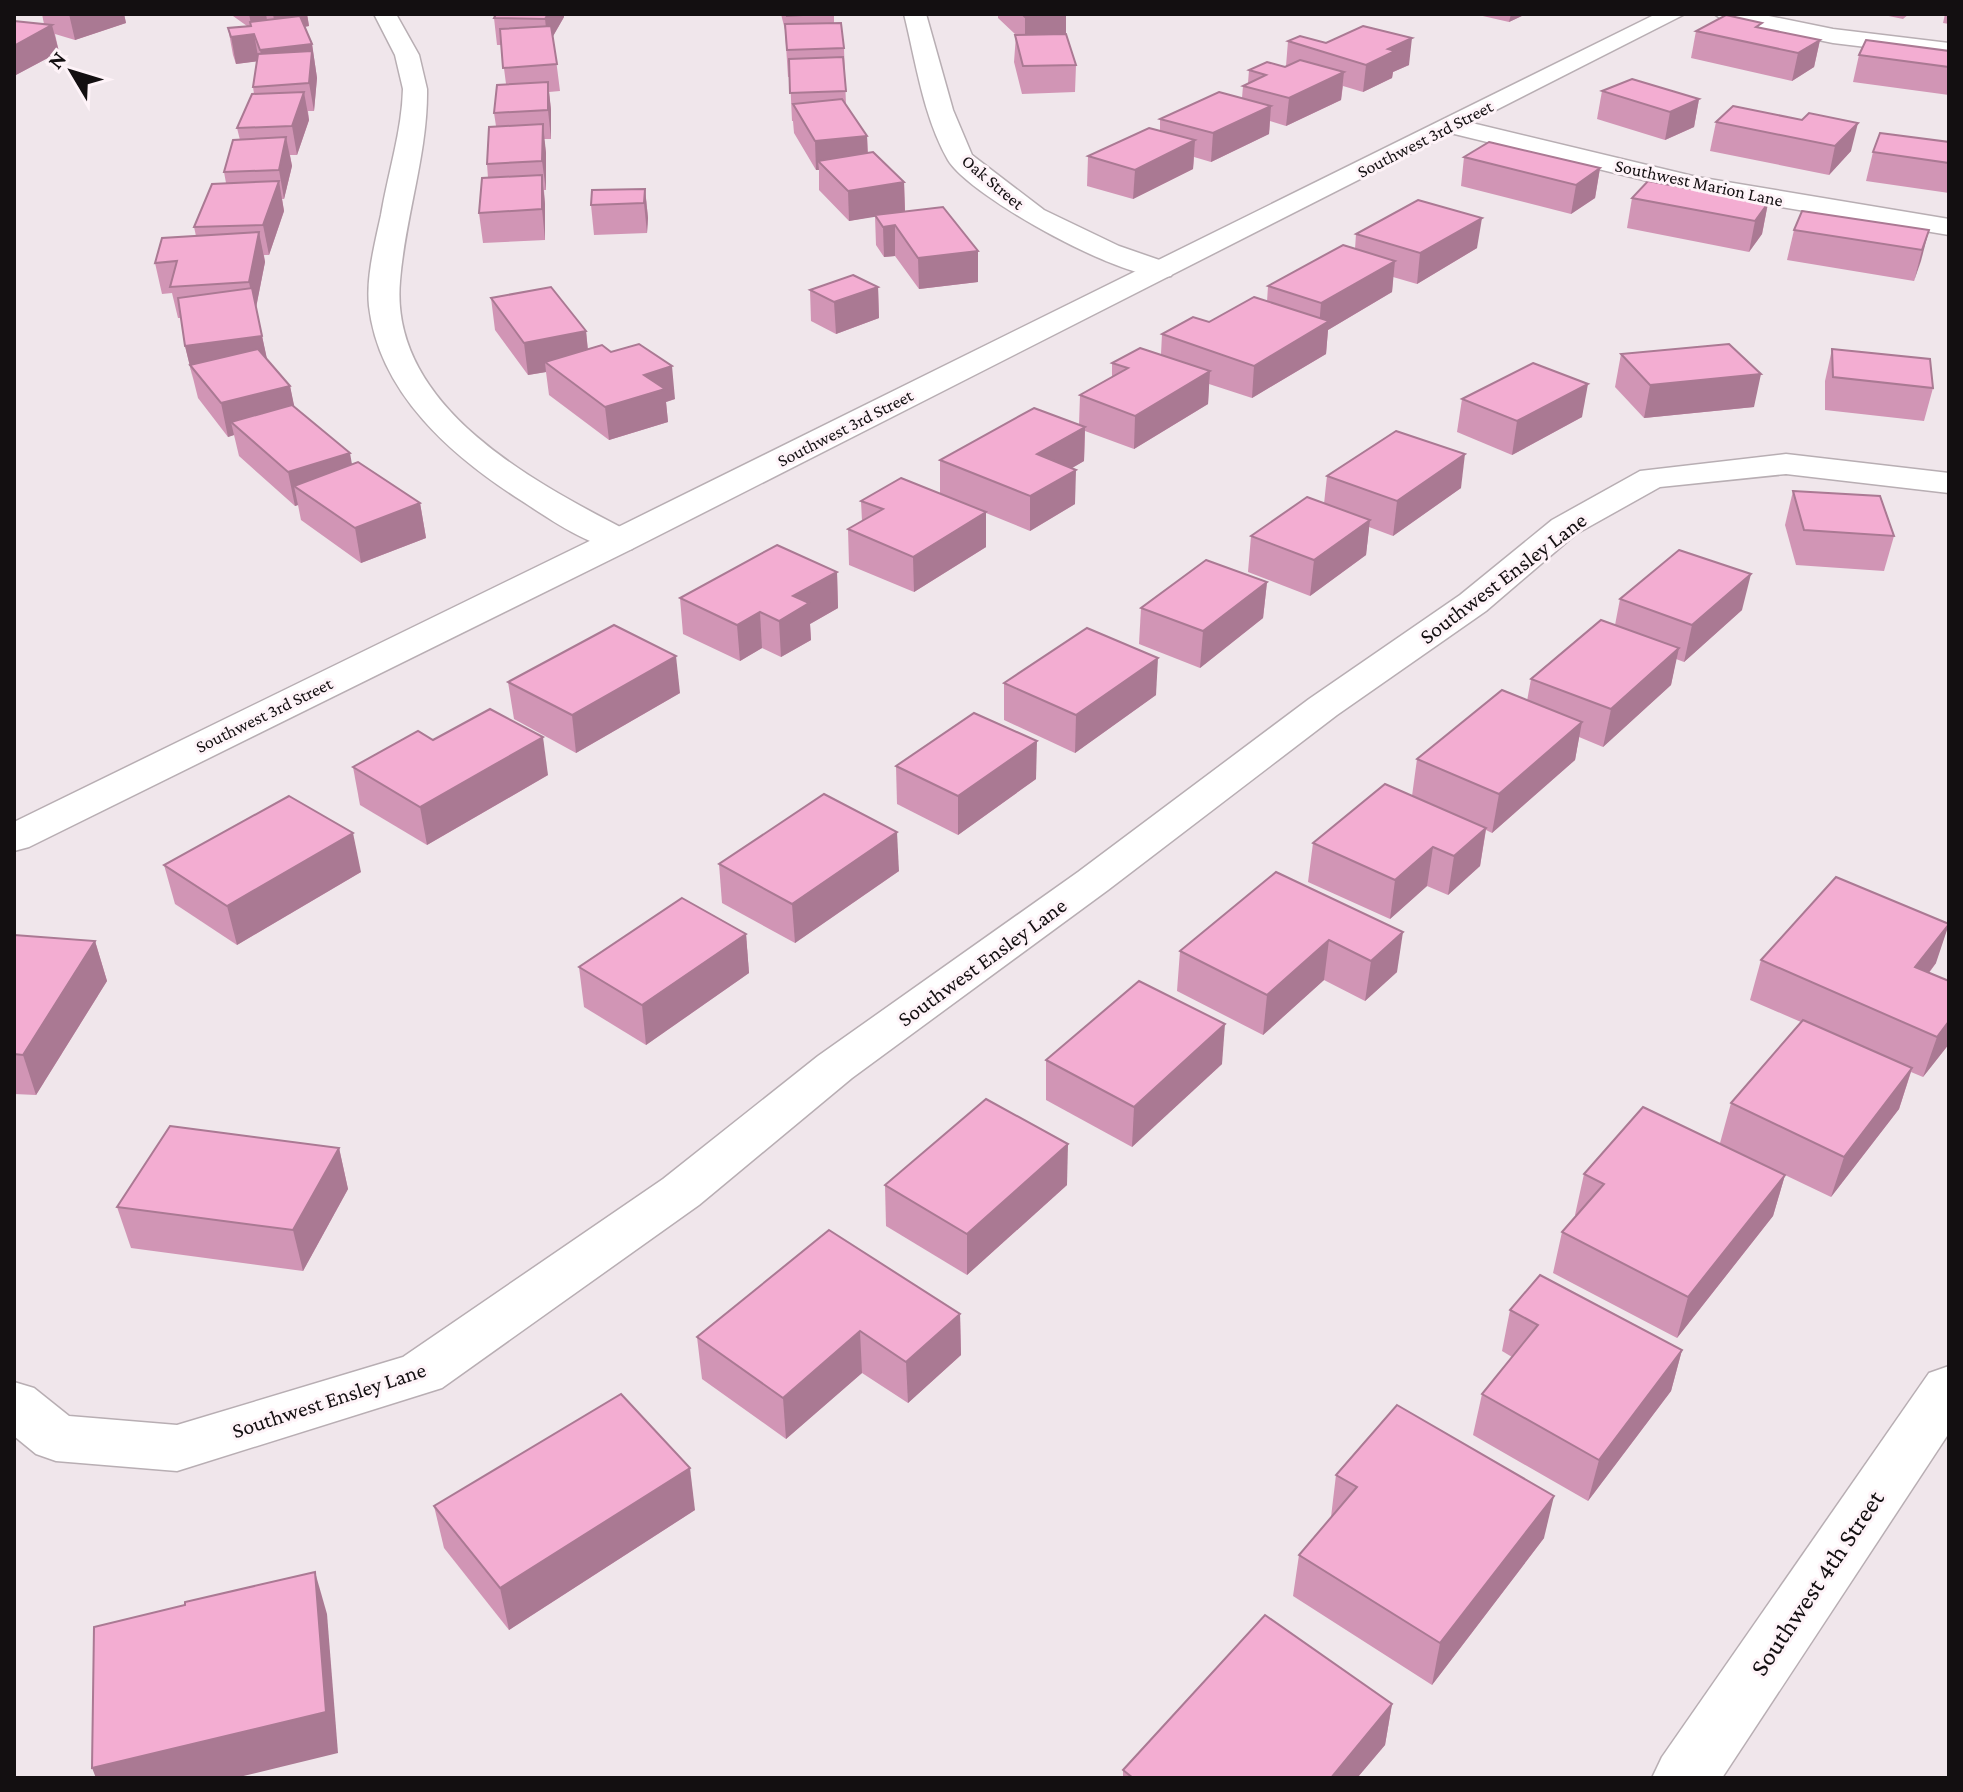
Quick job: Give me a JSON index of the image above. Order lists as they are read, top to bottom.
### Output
{
  "streets": {
    "street": [
      "Southwest 3rd Street",
      "Oak Street",
      "Southwest Marion Lane",
      "Southwest Ensley Lane",
      "Southwest 4th Street"
    ]
  },
  "crossings": [
    ["Southwest 3rd Street", "Oak Street"],
    ["Southwest 3rd Street", "Southwest Marion Lane"]
  ],
  "north": "top left"
}
